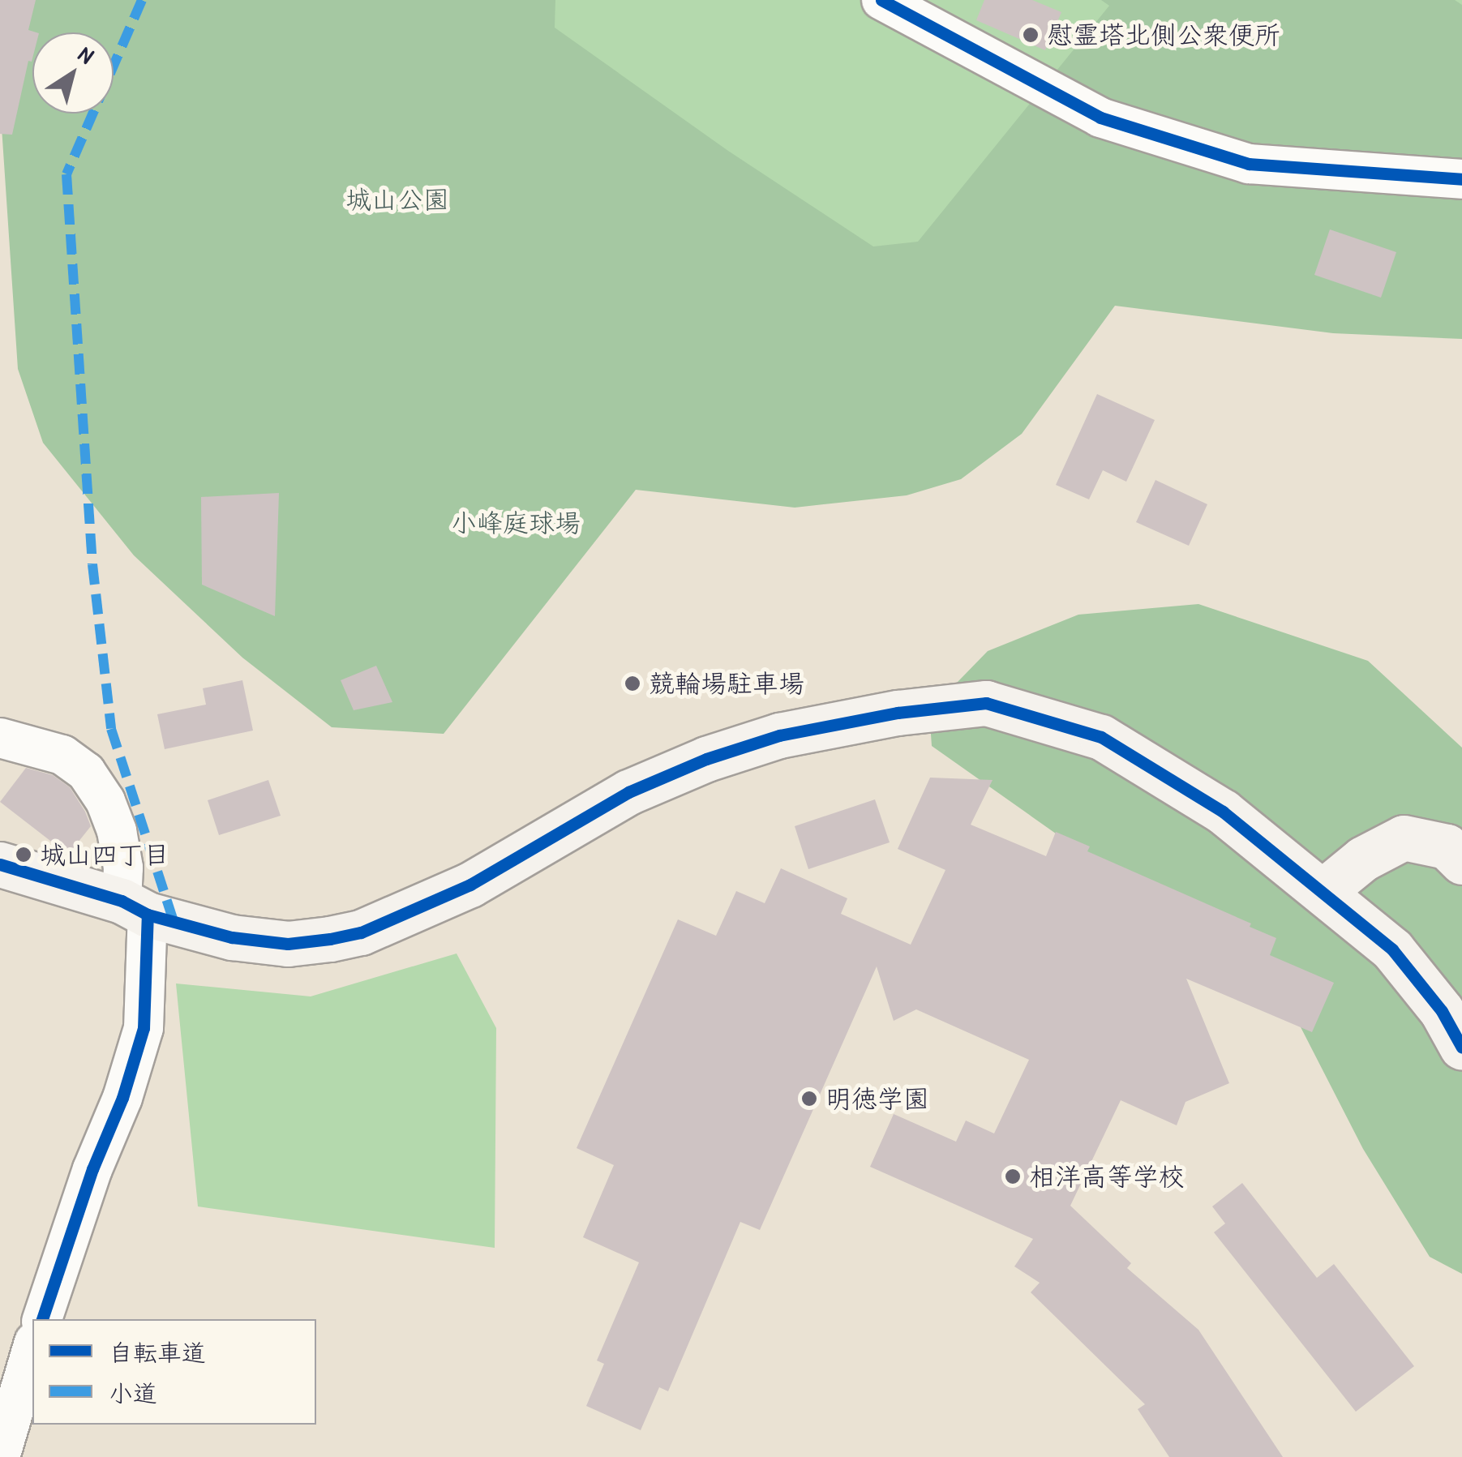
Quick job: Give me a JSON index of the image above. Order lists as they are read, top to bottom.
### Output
{
  "parks": ["城山公園", "小峰庭球場"],
  "places": [
    "慰霊塔北側公衆便所",
    "競輪場駐車場",
    "城山四丁目",
    "明徳学園",
    "相洋高等学校"
  ],
  "legend": ["自転車道", "小道"],
  "north": "top right"
}
